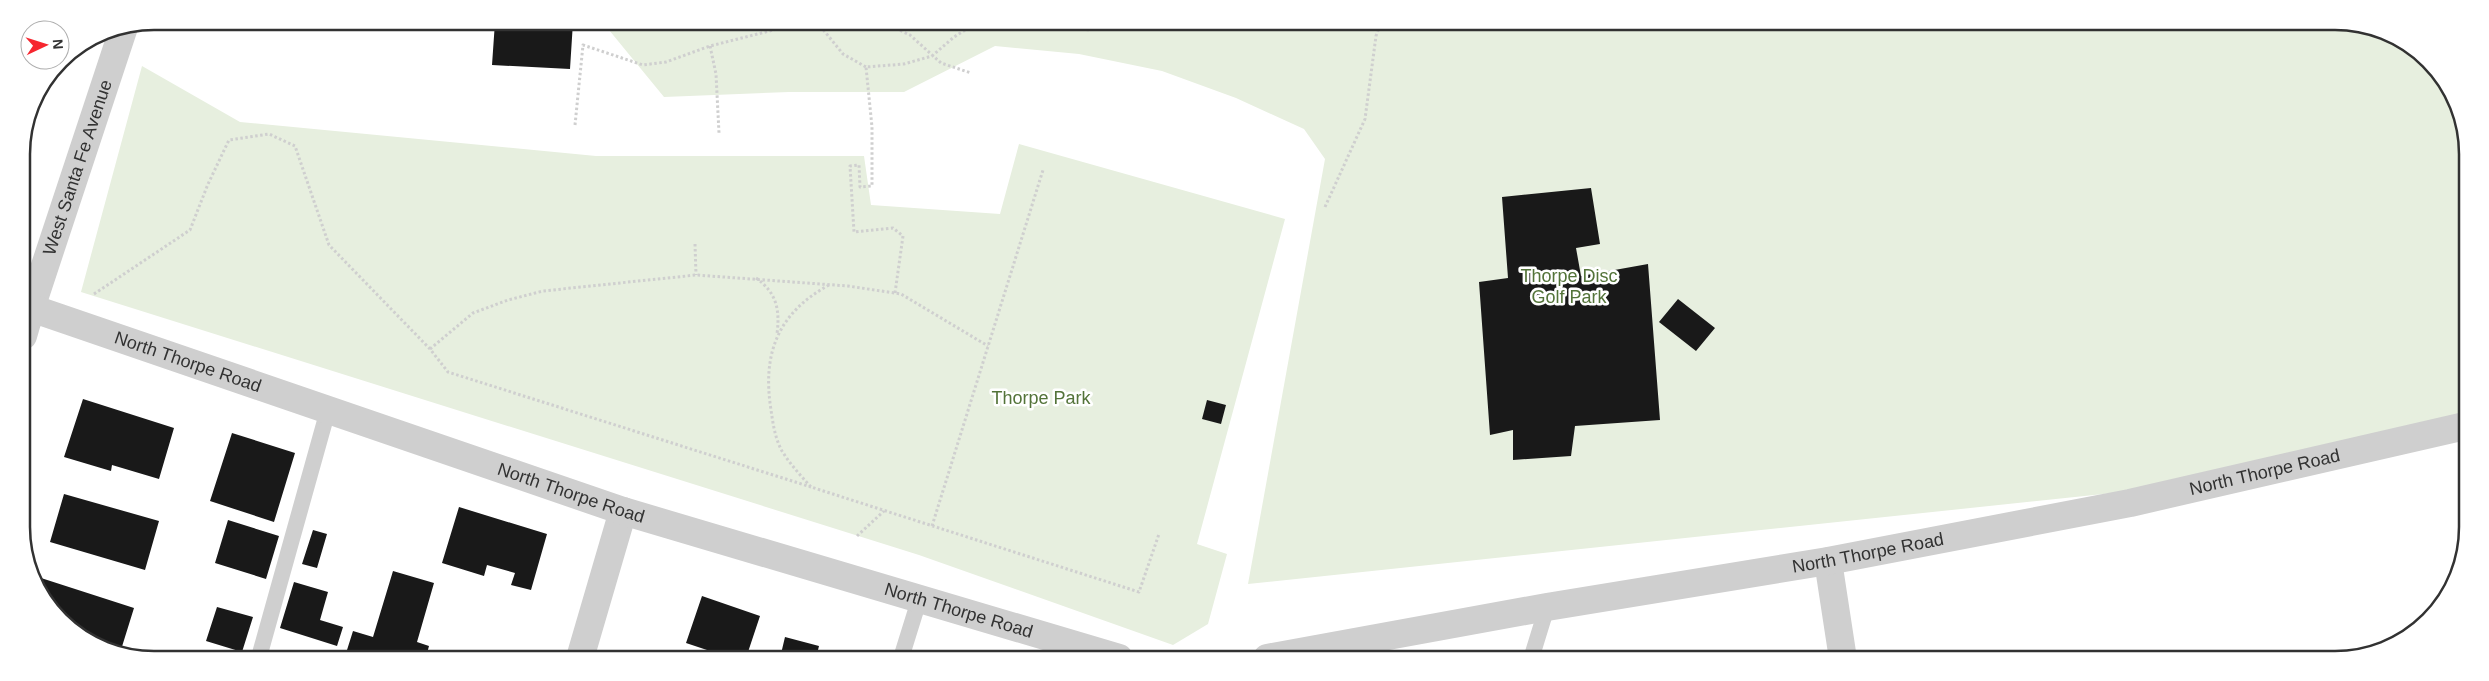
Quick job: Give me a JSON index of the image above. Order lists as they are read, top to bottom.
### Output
{
  "streets": {
    "street": ["West Santa Fe Avenue", "North Thorpe Road"]
  },
  "crossings": [
    ["West Santa Fe Avenue", "North Thorpe Road"]
  ],
  "parks": ["Thorpe Disc Golf Park", "Thorpe Park"],
  "north": "right"
}
